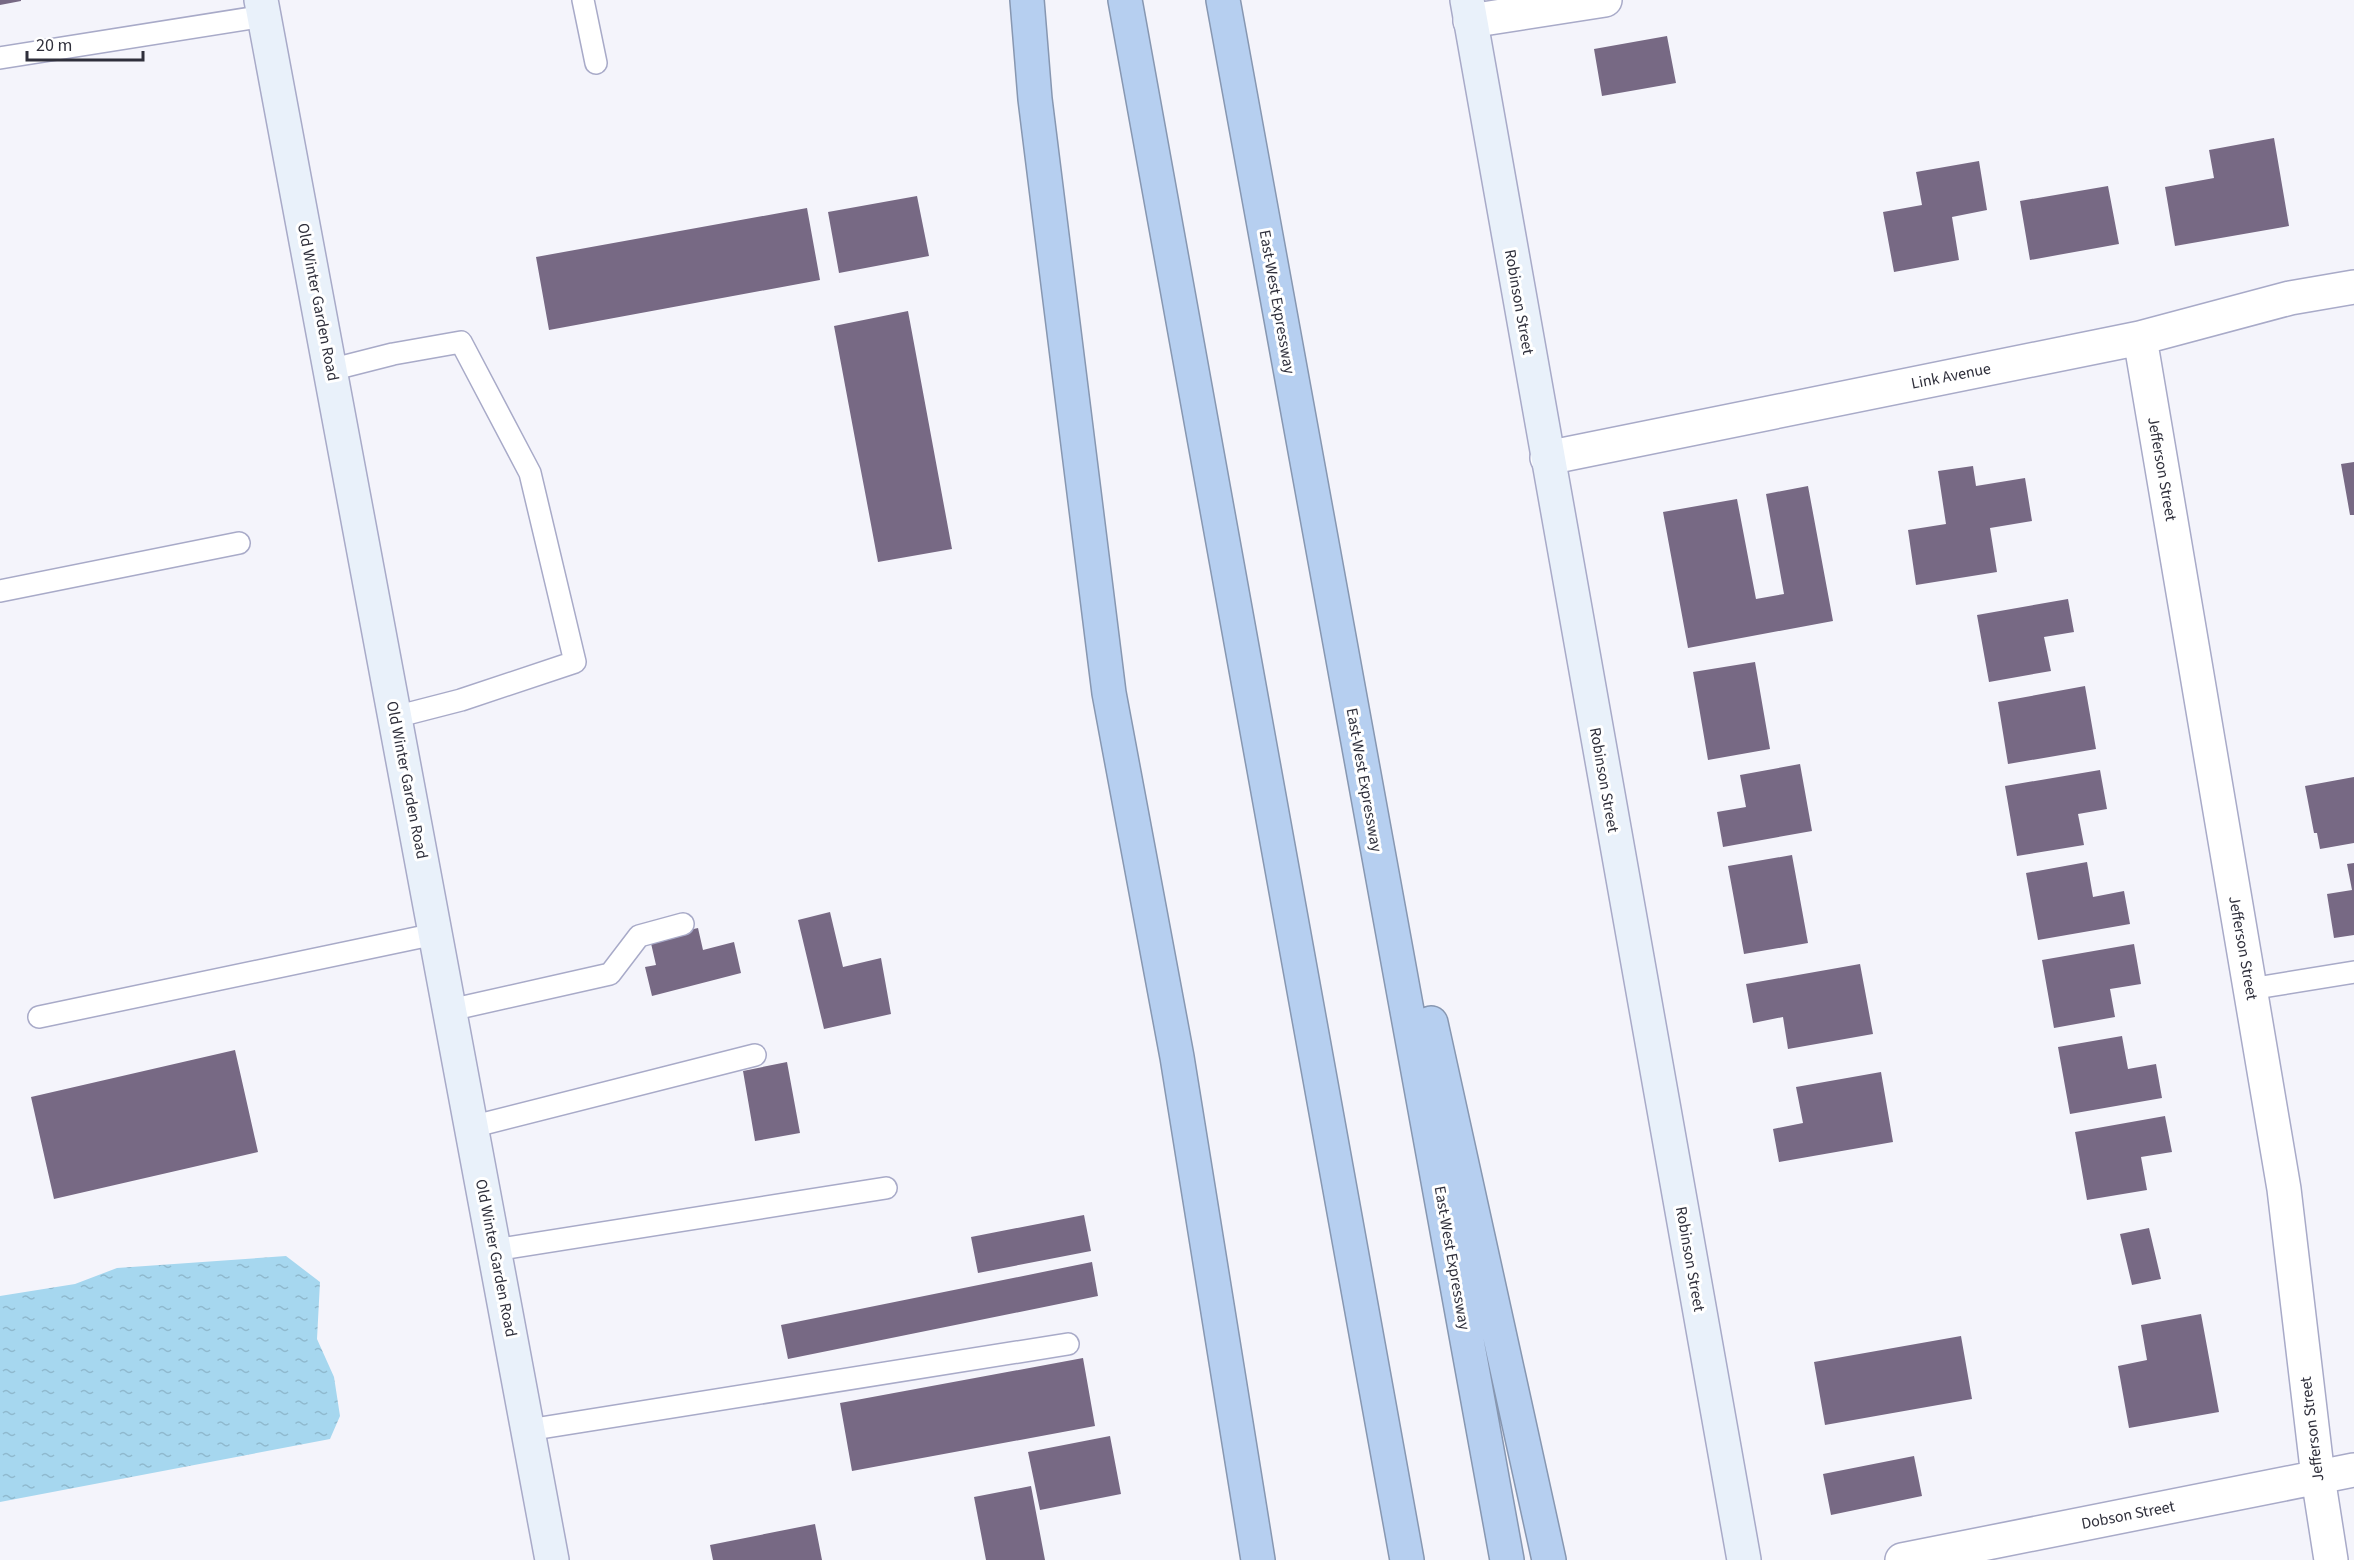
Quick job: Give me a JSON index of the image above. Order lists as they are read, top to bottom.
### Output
{
  "streets": {
    "highway": ["East-West Expressway"],
    "main road": ["Old Winter Garden Road", "Robinson Street"],
    "street": ["Link Avenue", "Jefferson Street", "Dobson Street"]
  },
  "crossings": [
    ["Robinson Street", "Link Avenue"],
    ["Link Avenue", "Jefferson Street"],
    ["Jefferson Street", "Dobson Street"]
  ],
  "scale_bar": "20 m"
}
